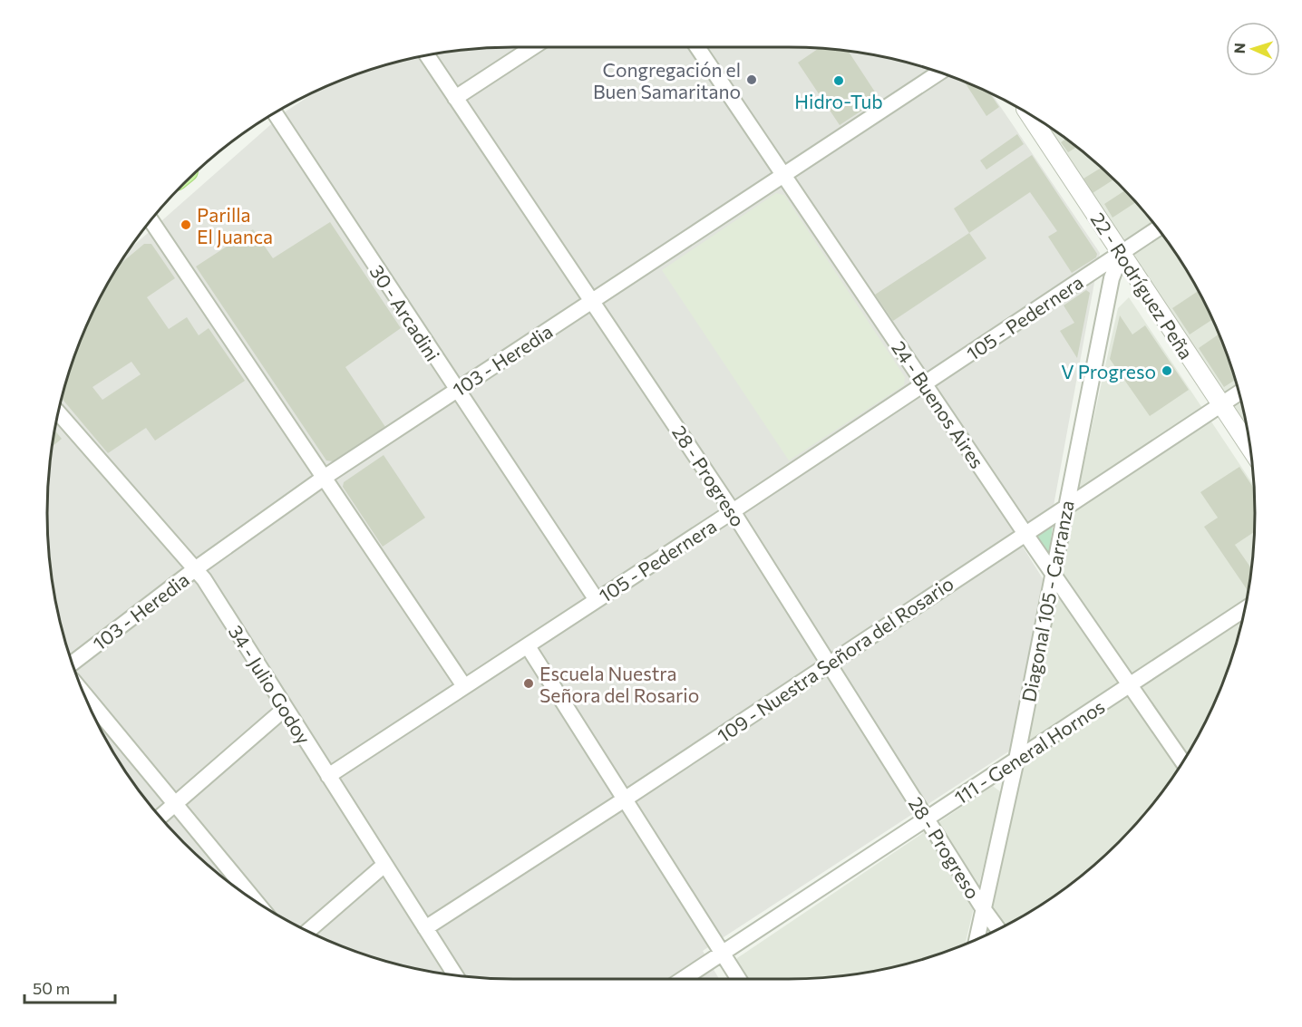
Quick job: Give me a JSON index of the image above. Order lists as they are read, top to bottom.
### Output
{
  "streets": {
    "street": [
      "22 - Rodríguez Peña",
      "30 - Arcadini",
      "105 - Pedernera",
      "103 - Heredia",
      "24 - Buenos Aires",
      "28 - Progreso",
      "Diagonal 105 - Carranza",
      "109 - Nuestra Señora del Rosario",
      "34 - Julio Godoy",
      "111 - General Hornos"
    ]
  },
  "crossings": [
    ["22 - Rodríguez Peña", "105 - Pedernera"],
    ["22 - Rodríguez Peña", "Diagonal 105 - Carranza"],
    ["22 - Rodríguez Peña", "109 - Nuestra Señora del Rosario"],
    ["30 - Arcadini", "105 - Pedernera"],
    ["30 - Arcadini", "103 - Heredia"],
    ["105 - Pedernera", "24 - Buenos Aires"],
    ["105 - Pedernera", "28 - Progreso"],
    ["105 - Pedernera", "Diagonal 105 - Carranza"],
    ["105 - Pedernera", "34 - Julio Godoy"],
    ["103 - Heredia", "24 - Buenos Aires"],
    ["103 - Heredia", "28 - Progreso"],
    ["103 - Heredia", "34 - Julio Godoy"],
    ["24 - Buenos Aires", "Diagonal 105 - Carranza"],
    ["24 - Buenos Aires", "109 - Nuestra Señora del Rosario"],
    ["24 - Buenos Aires", "111 - General Hornos"],
    ["28 - Progreso", "Diagonal 105 - Carranza"],
    ["28 - Progreso", "109 - Nuestra Señora del Rosario"],
    ["28 - Progreso", "111 - General Hornos"],
    ["Diagonal 105 - Carranza", "109 - Nuestra Señora del Rosario"],
    ["Diagonal 105 - Carranza", "111 - General Hornos"],
    ["109 - Nuestra Señora del Rosario", "34 - Julio Godoy"]
  ],
  "places": [
    "Congregación el Buen Samaritano",
    "Hidro-Tub",
    "Parilla El Juanca",
    "V Progreso",
    "Escuela Nuestra Señora del Rosario"
  ],
  "scale_bar": "50 m",
  "north": "left"
}
